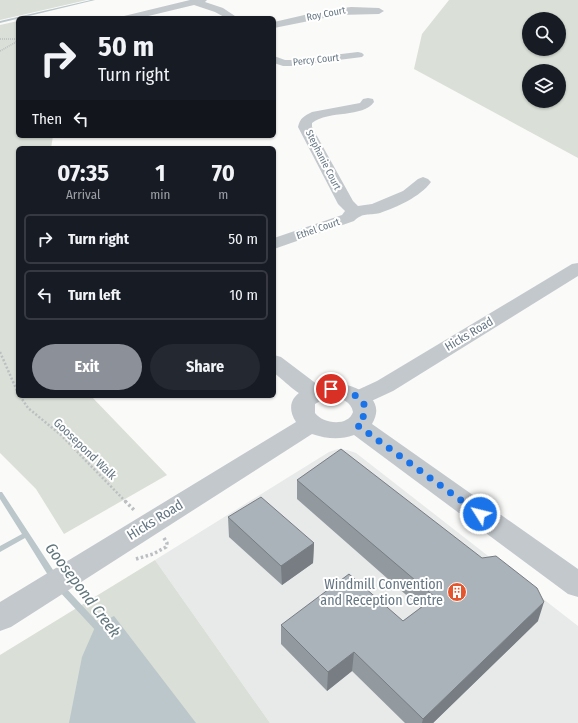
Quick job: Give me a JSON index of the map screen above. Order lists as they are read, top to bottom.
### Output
{
  "streets": {
    "street": [
      "Roy Court",
      "Percy Court",
      "Stephanie Court",
      "Ethel Court",
      "Hicks Road"
    ],
    "path": ["Goosepond Walk"]
  },
  "crossings": [
    ["Stephanie Court", "Ethel Court"]
  ],
  "water": ["Goosepond Creek"],
  "places": {
    "building": ["Windmill Convention and Reception Centre"]
  },
  "page": {
    "turn": ["50 m", "Turn right"],
    "then": "Then",
    "eta": [
      "07:35",
      "Arrival",
      "1",
      "min",
      "70",
      "m"
    ],
    "list": [
      {
        "name": "Turn right",
        "value": "50 m"
      },
      {
        "name": "Turn left",
        "value": "10 m"
      }
    ],
    "buttons": ["Exit", "Share"]
  }
}
